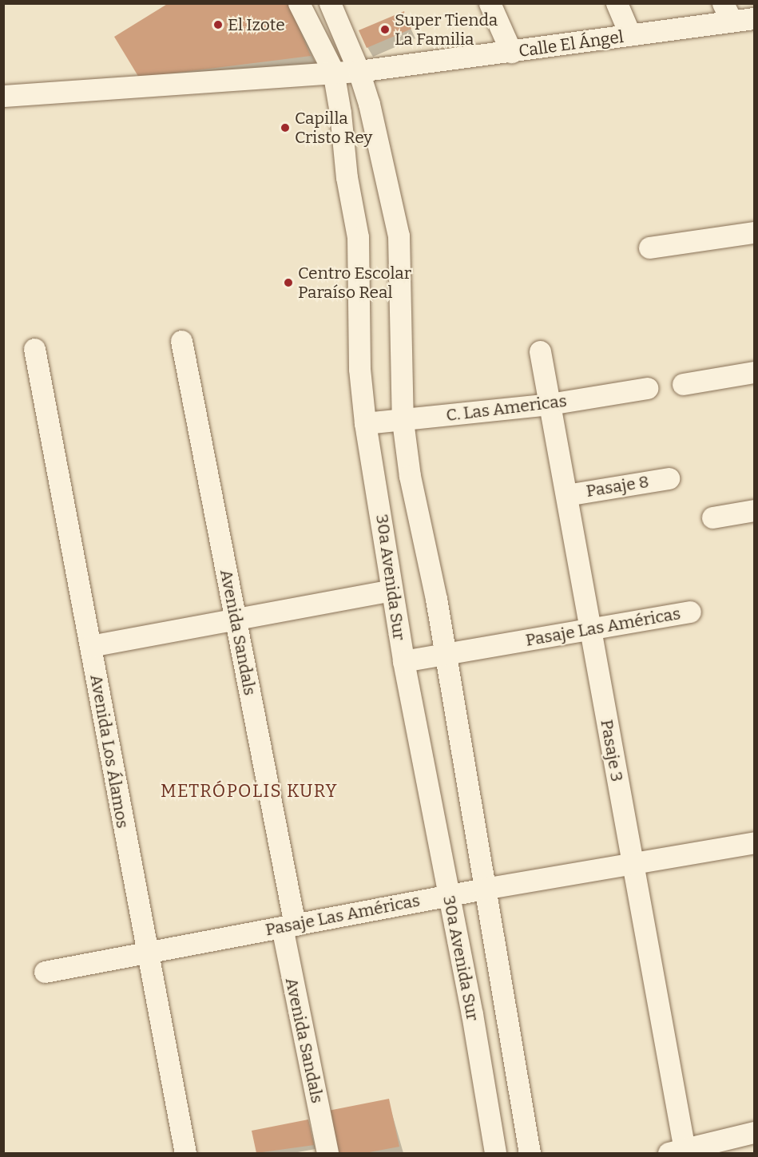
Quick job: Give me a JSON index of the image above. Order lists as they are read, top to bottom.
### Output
{
  "streets": {
    "street": [
      "Calle El Ángel",
      "C. Las Americas",
      "Pasaje 8",
      "30a Avenida Sur",
      "Pasaje Las Américas",
      "Avenida Sandals",
      "Pasaje 3",
      "Avenida Los Álamos"
    ]
  },
  "crossings": [
    ["Calle El Ángel", "30a Avenida Sur"],
    ["C. Las Americas", "30a Avenida Sur"],
    ["C. Las Americas", "Pasaje 3"],
    ["Pasaje 8", "Pasaje 3"],
    ["30a Avenida Sur", "Pasaje Las Américas"],
    ["Pasaje Las Américas", "Avenida Sandals"],
    ["Pasaje Las Américas", "Pasaje 3"],
    ["Pasaje Las Américas", "Avenida Los Álamos"]
  ],
  "districts": ["METRÓPOLIS KURY"],
  "places": [
    "El Izote",
    "Super Tienda La Familia",
    "Capilla Cristo Rey",
    "Centro Escolar Paraíso Real"
  ]
}
